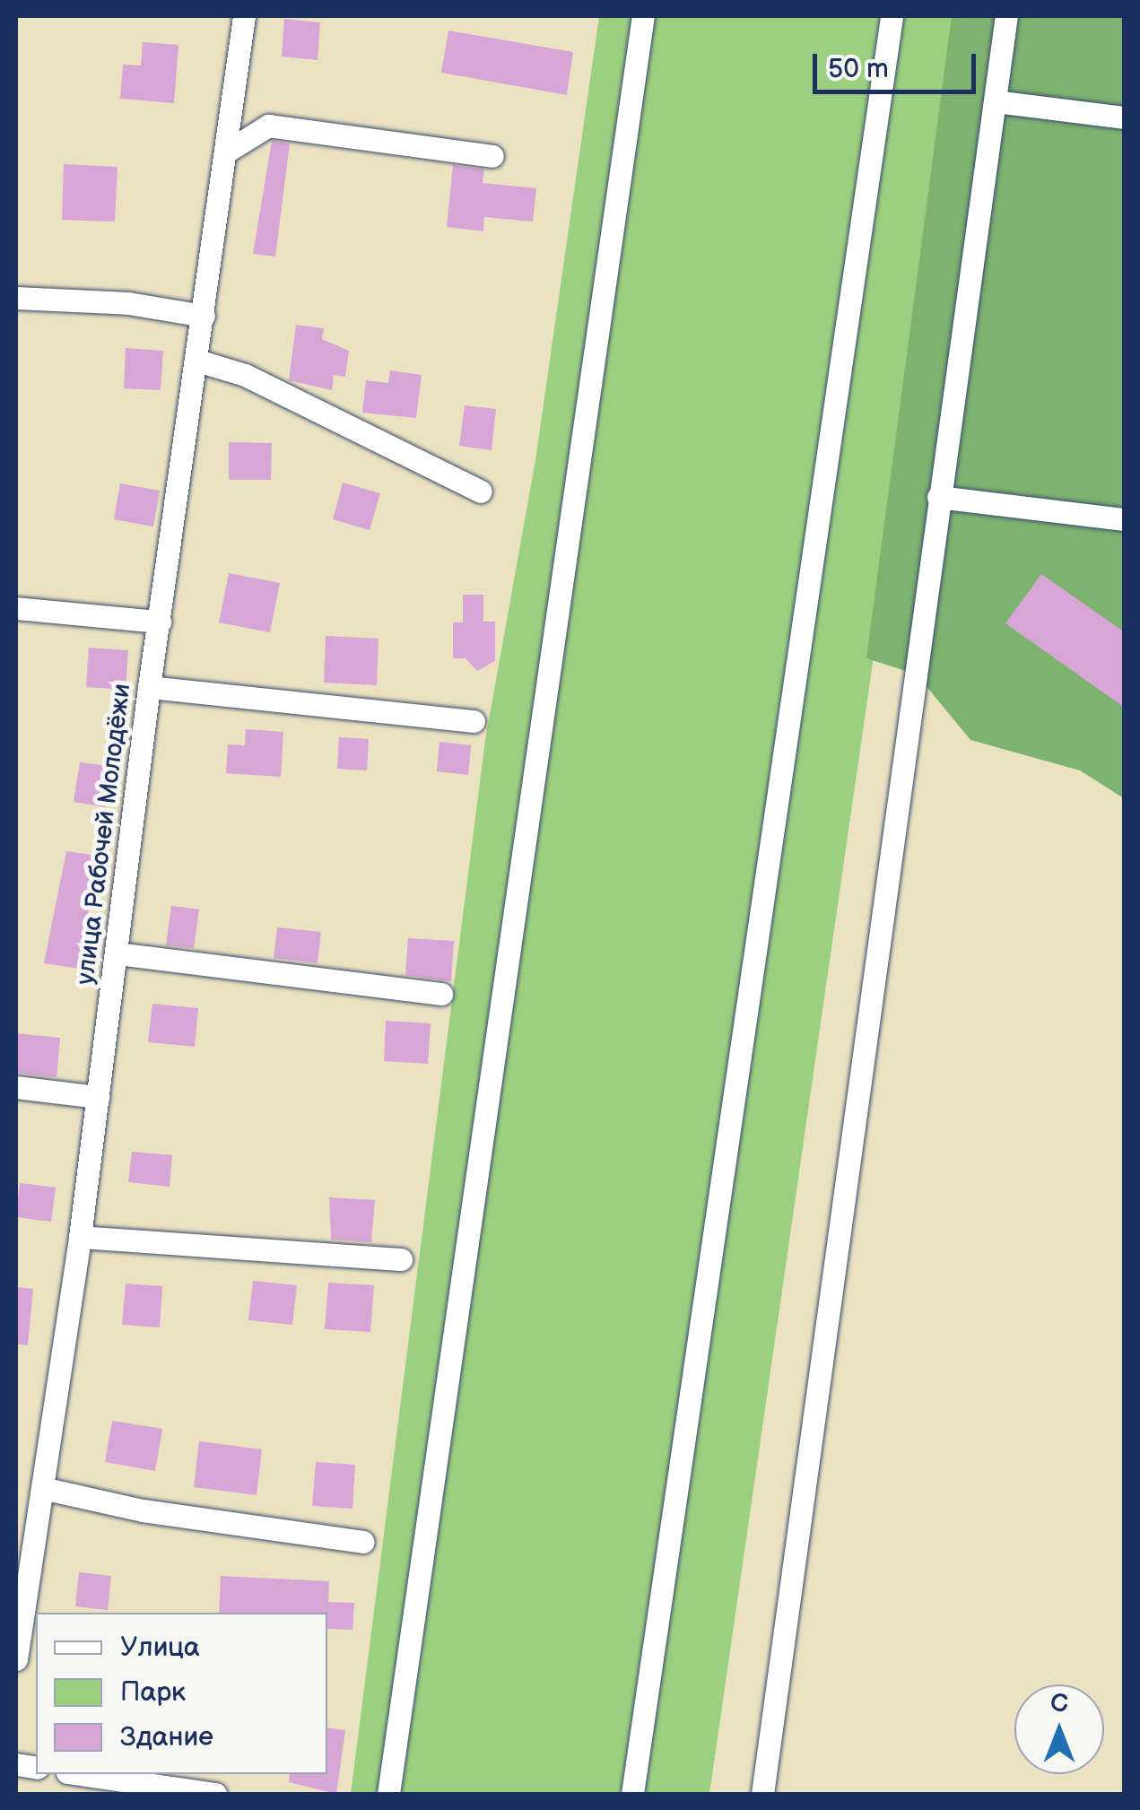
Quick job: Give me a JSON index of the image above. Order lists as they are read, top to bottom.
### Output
{
  "streets": {
    "street": ["улица Рабочей Молодёжи"]
  },
  "legend": ["Улица", "Парк", "Здание"],
  "scale_bar": "50 m",
  "north": "top"
}
